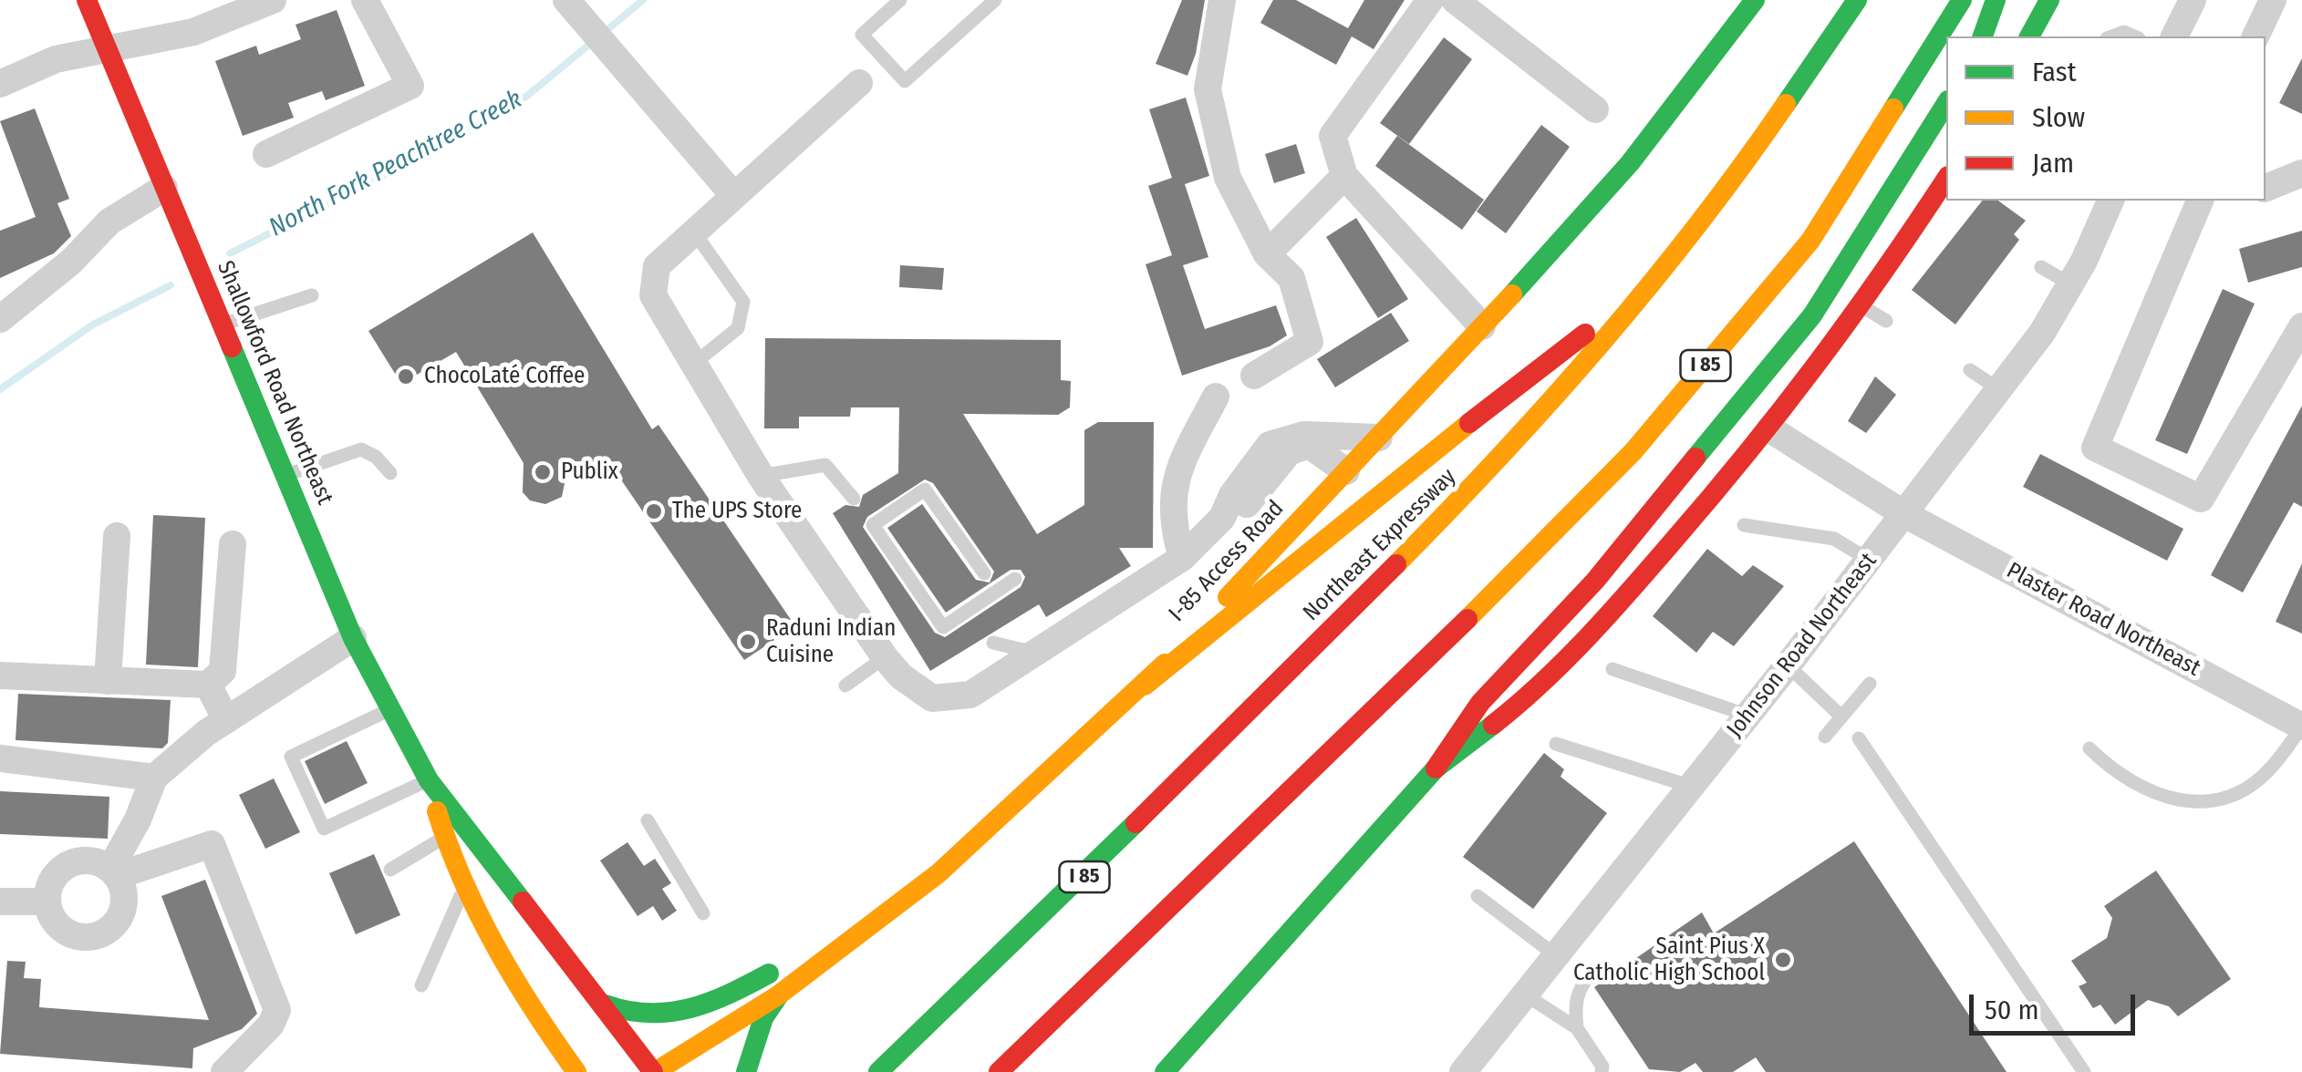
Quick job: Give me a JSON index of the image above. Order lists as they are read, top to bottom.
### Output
{
  "streets": {
    "main road": [
      "I 85",
      "Shallowford Road Northeast",
      "Northeast Expressway",
      "I-85 Access Road"
    ],
    "street": ["Plaster Road Northeast", "Johnson Road Northeast"]
  },
  "crossings": [
    ["Shallowford Road Northeast", "I-85 Access Road"],
    ["Plaster Road Northeast", "Johnson Road Northeast"]
  ],
  "water": ["North Fork Peachtree Creek"],
  "places": [
    "ChocoLaté Coffee",
    "Publix",
    "The UPS Store",
    "Raduni Indian Cuisine",
    "Saint Pius X Catholic High School"
  ],
  "legend": ["Fast", "Slow", "Jam"],
  "scale_bar": "50 m"
}
